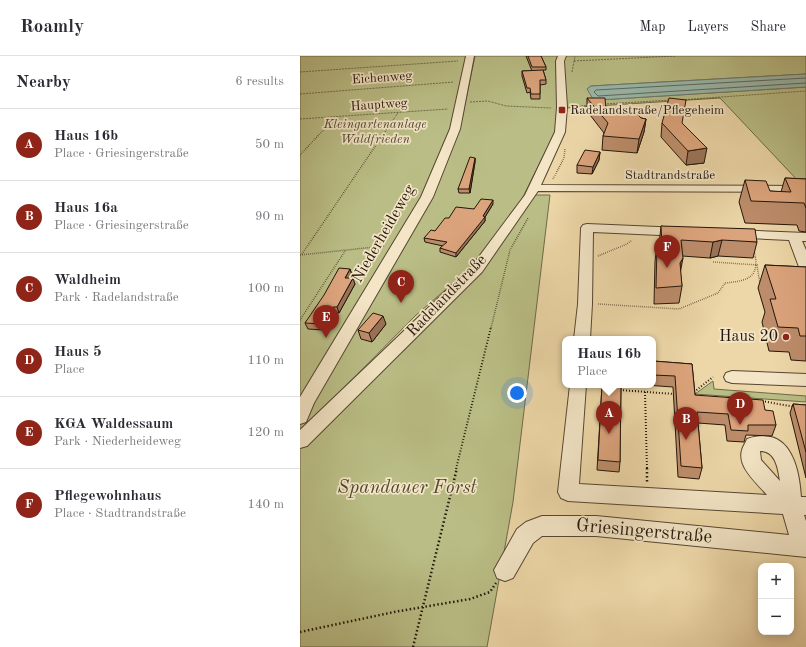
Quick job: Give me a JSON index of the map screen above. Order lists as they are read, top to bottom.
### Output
{
  "streets": {
    "street": [
      "Stadtrandstraße",
      "Niederheideweg",
      "Radelandstraße",
      "Griesingerstraße"
    ],
    "path": ["Eichenweg", "Hauptweg"]
  },
  "crossings": [
    ["Eichenweg", "Niederheideweg"],
    ["Hauptweg", "Niederheideweg"],
    ["Hauptweg", "Radelandstraße"],
    ["Stadtrandstraße", "Radelandstraße"]
  ],
  "parks": ["Kleingartenanlage Waldfrieden", "Spandauer Forst"],
  "places": {
    "transit": ["Radelandstraße/Pflegeheim"],
    "other": ["Haus 20"]
  },
  "page": {
    "header": "Roamly",
    "nav": ["Map", "Layers", "Share"],
    "heading": ["Nearby", "6 results"],
    "list": [
      {
        "mark": "A",
        "name": "Haus 16b",
        "note": "Place · Griesingerstraße",
        "value": "50 m"
      },
      {
        "mark": "B",
        "name": "Haus 16a",
        "note": "Place · Griesingerstraße",
        "value": "90 m"
      },
      {
        "mark": "C",
        "name": "Waldheim",
        "note": "Park · Radelandstraße",
        "value": "100 m"
      },
      {
        "mark": "D",
        "name": "Haus 5",
        "note": "Place",
        "value": "110 m"
      },
      {
        "mark": "E",
        "name": "KGA Waldessaum",
        "note": "Park · Niederheideweg",
        "value": "120 m"
      },
      {
        "mark": "F",
        "name": "Pflegewohnhaus",
        "note": "Place · Stadtrandstraße",
        "value": "140 m"
      }
    ],
    "pins": [
      "F",
      "C",
      "E",
      "D",
      "A",
      "B"
    ],
    "popup": ["Haus 16b", "Place"],
    "map_buttons": ["+", "−"]
  }
}
